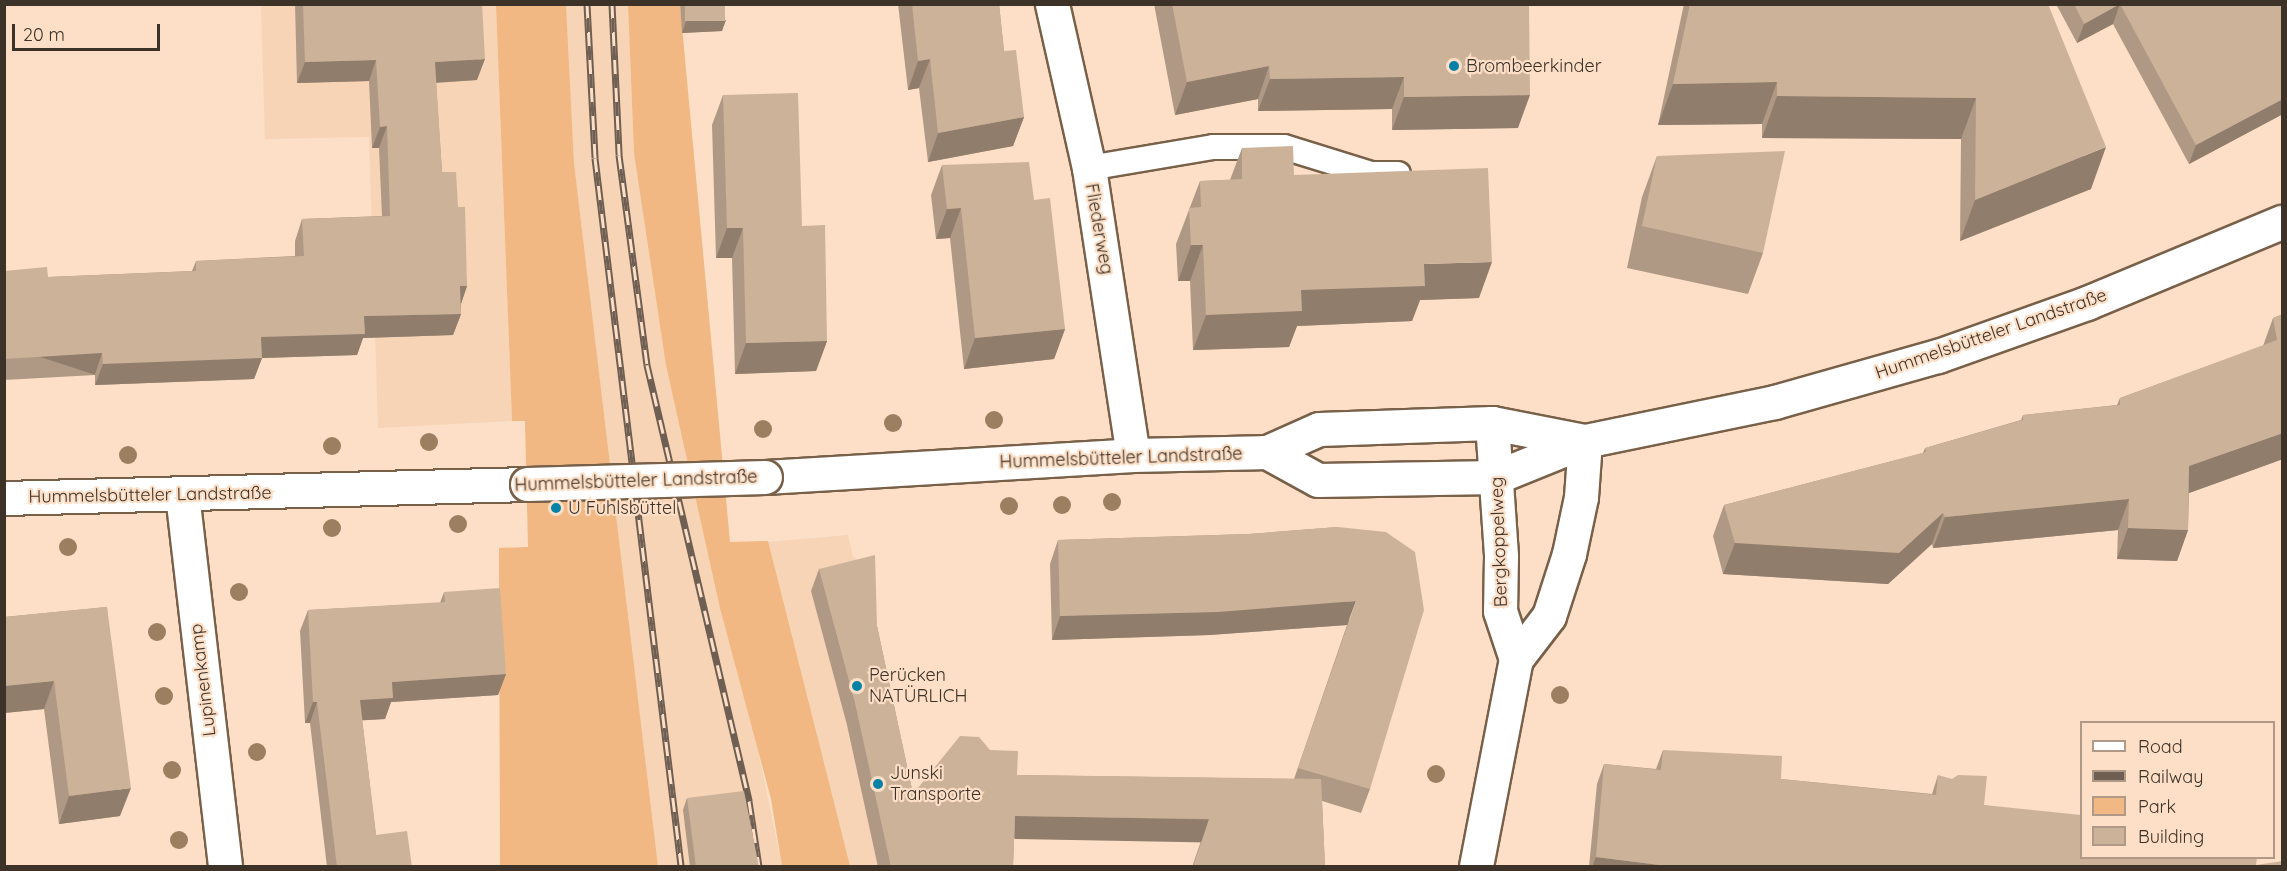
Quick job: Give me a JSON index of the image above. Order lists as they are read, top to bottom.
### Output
{
  "streets": {
    "main road": [
      "Fliederweg",
      "Hummelsbütteler Landstraße",
      "Bergkoppelweg",
      "Lupinenkamp"
    ]
  },
  "crossings": [
    ["Fliederweg", "Hummelsbütteler Landstraße"],
    ["Hummelsbütteler Landstraße", "Bergkoppelweg"],
    ["Hummelsbütteler Landstraße", "Lupinenkamp"]
  ],
  "places": [
    "Brombeerkinder",
    "U Fuhlsbüttel",
    "Perücken NATÜRLICH",
    "Junski Transporte"
  ],
  "legend": [
    "Road",
    "Railway",
    "Park",
    "Building"
  ],
  "scale_bar": "20 m"
}
